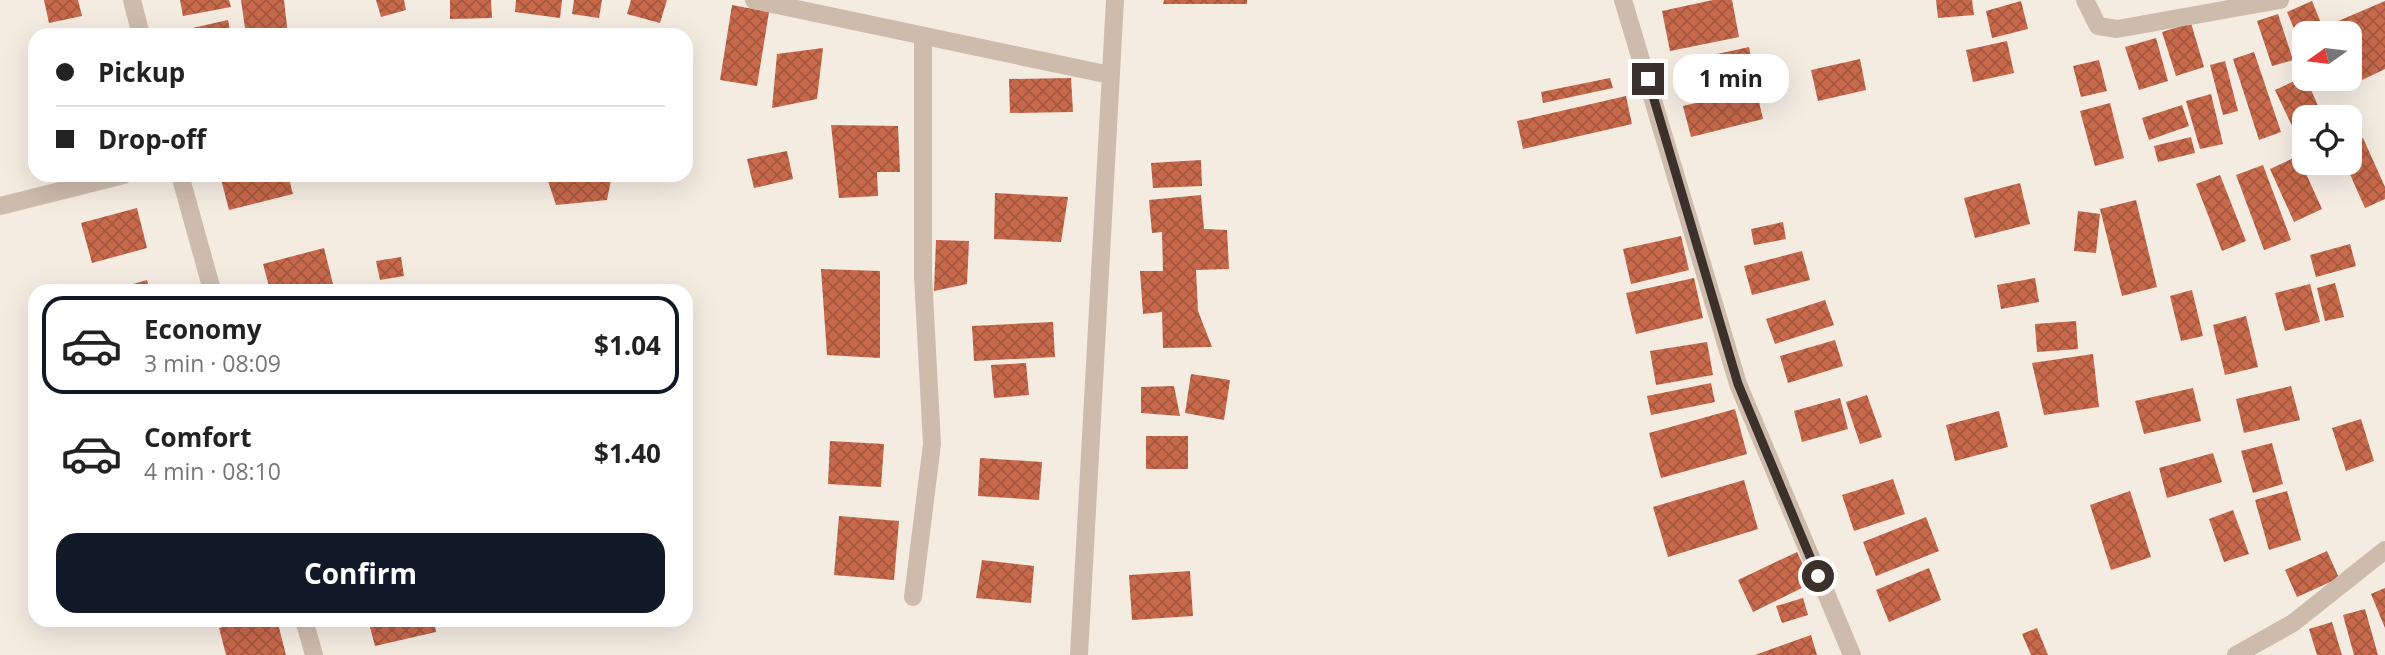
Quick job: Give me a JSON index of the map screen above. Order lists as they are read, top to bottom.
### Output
{
  "north": "left",
  "page": {
    "banner": ["Pickup", "Drop-off"],
    "bubble": "1 min",
    "list": [
      {
        "name": "Economy",
        "note": "3 min · 08:09",
        "value": "$1.04"
      },
      {
        "name": "Comfort",
        "note": "4 min · 08:10",
        "value": "$1.40"
      }
    ],
    "buttons": "Confirm"
  }
}
